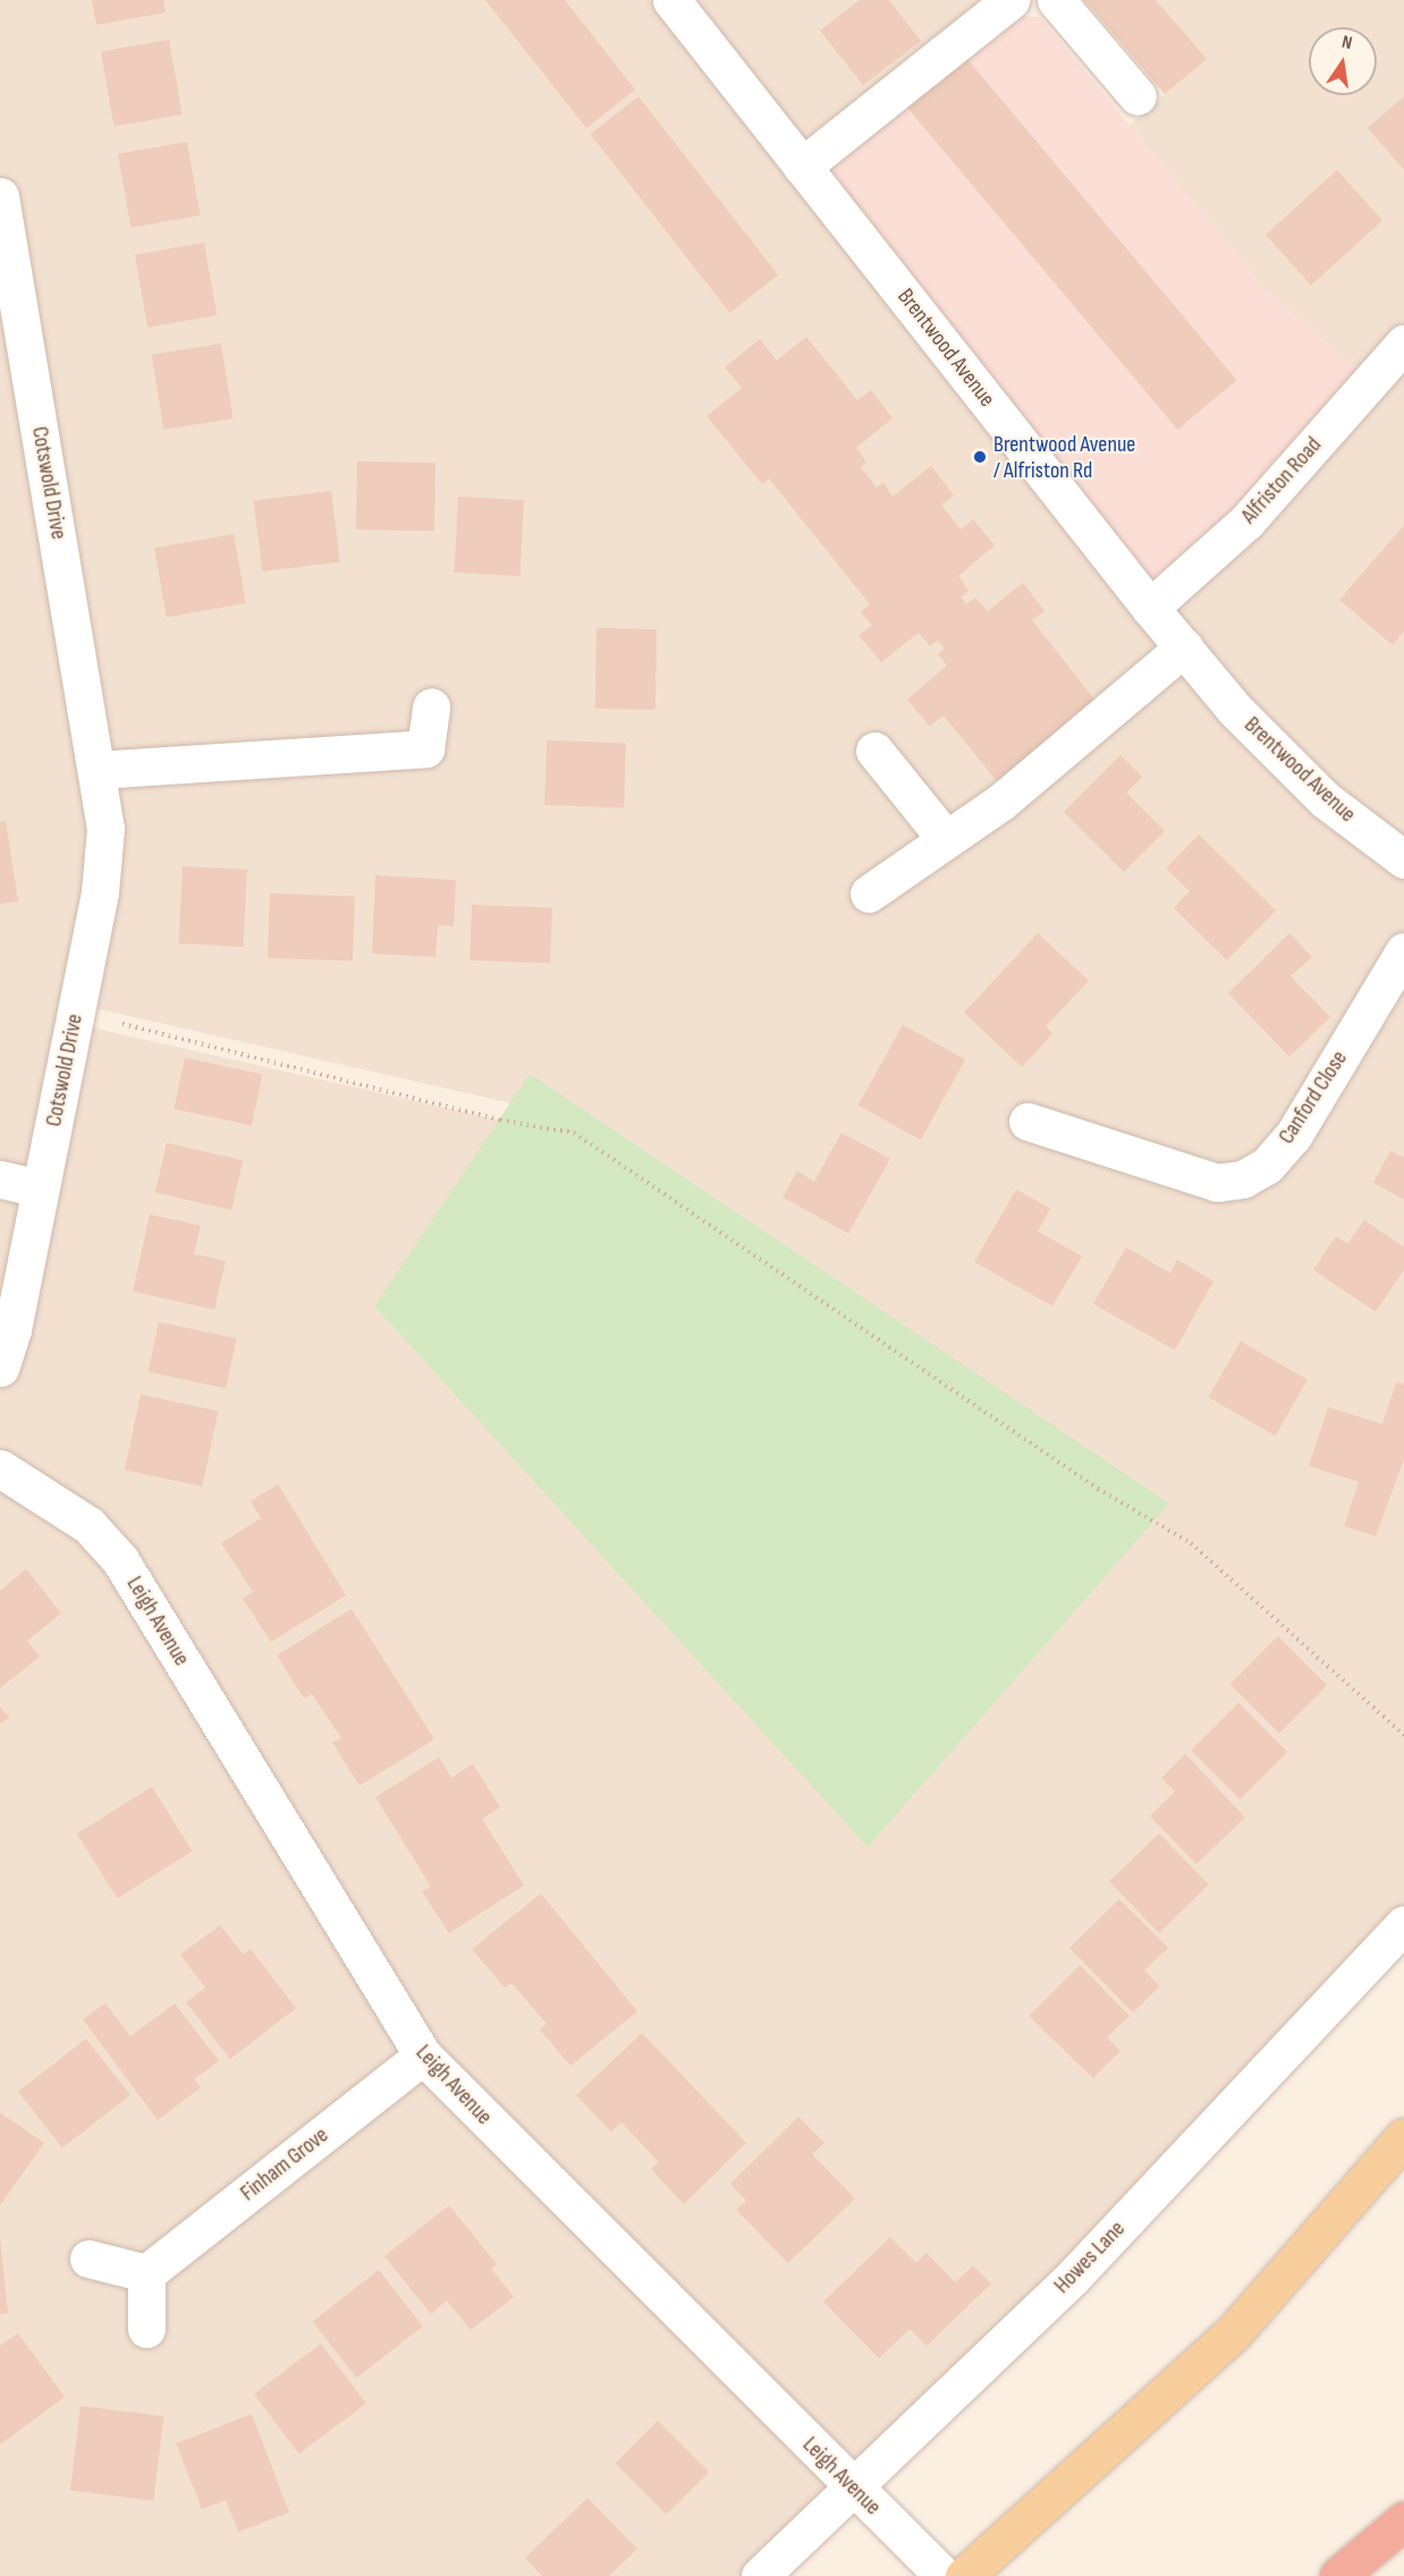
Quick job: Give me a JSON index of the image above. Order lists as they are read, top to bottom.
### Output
{
  "streets": {
    "street": [
      "Brentwood Avenue",
      "Alfriston Road",
      "Cotswold Drive",
      "Canford Close",
      "Leigh Avenue",
      "Finham Grove",
      "Howes Lane"
    ]
  },
  "crossings": [
    ["Brentwood Avenue", "Alfriston Road"],
    ["Leigh Avenue", "Finham Grove"],
    ["Leigh Avenue", "Howes Lane"]
  ],
  "places": ["Brentwood Avenue / Alfriston Rd"],
  "north": "top"
}
